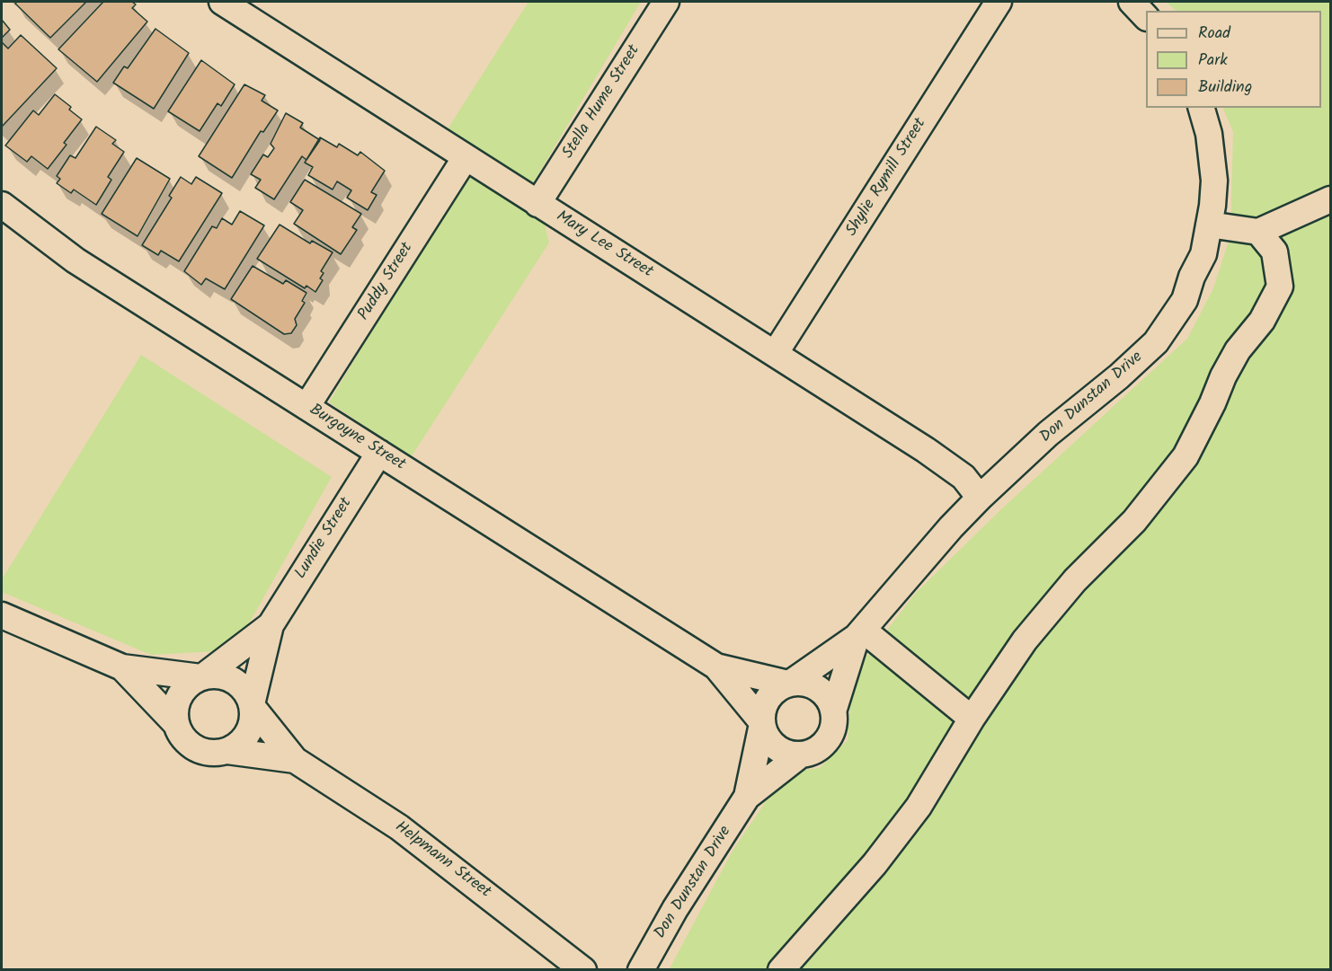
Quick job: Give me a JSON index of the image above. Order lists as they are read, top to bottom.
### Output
{
  "streets": {
    "street": [
      "Stella Hume Street",
      "Shylie Rymill Street",
      "Mary Lee Street",
      "Puddy Street",
      "Don Dunstan Drive",
      "Burgoyne Street",
      "Lundie Street",
      "Helpmann Street"
    ]
  },
  "crossings": [
    ["Stella Hume Street", "Mary Lee Street"],
    ["Shylie Rymill Street", "Mary Lee Street"],
    ["Mary Lee Street", "Puddy Street"],
    ["Mary Lee Street", "Don Dunstan Drive"],
    ["Puddy Street", "Burgoyne Street"],
    ["Don Dunstan Drive", "Burgoyne Street"],
    ["Burgoyne Street", "Lundie Street"],
    ["Lundie Street", "Helpmann Street"]
  ],
  "legend": ["Road", "Park", "Building"]
}
